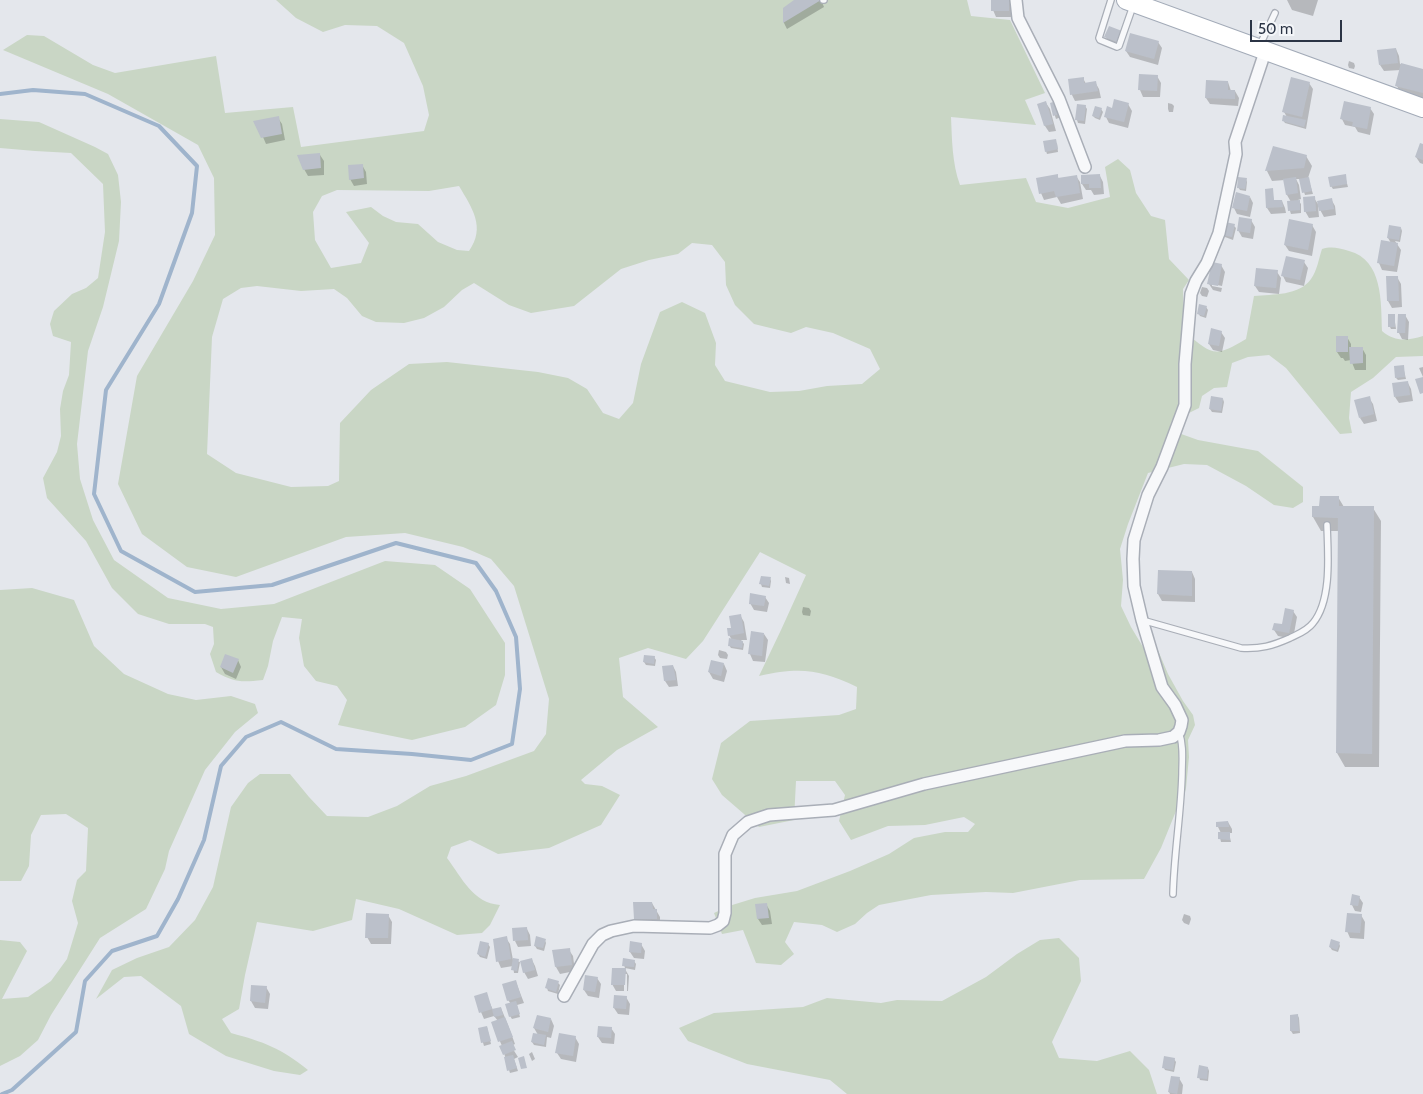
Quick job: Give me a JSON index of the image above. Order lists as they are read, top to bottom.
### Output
{
  "scale_bar": "50 m"
}
